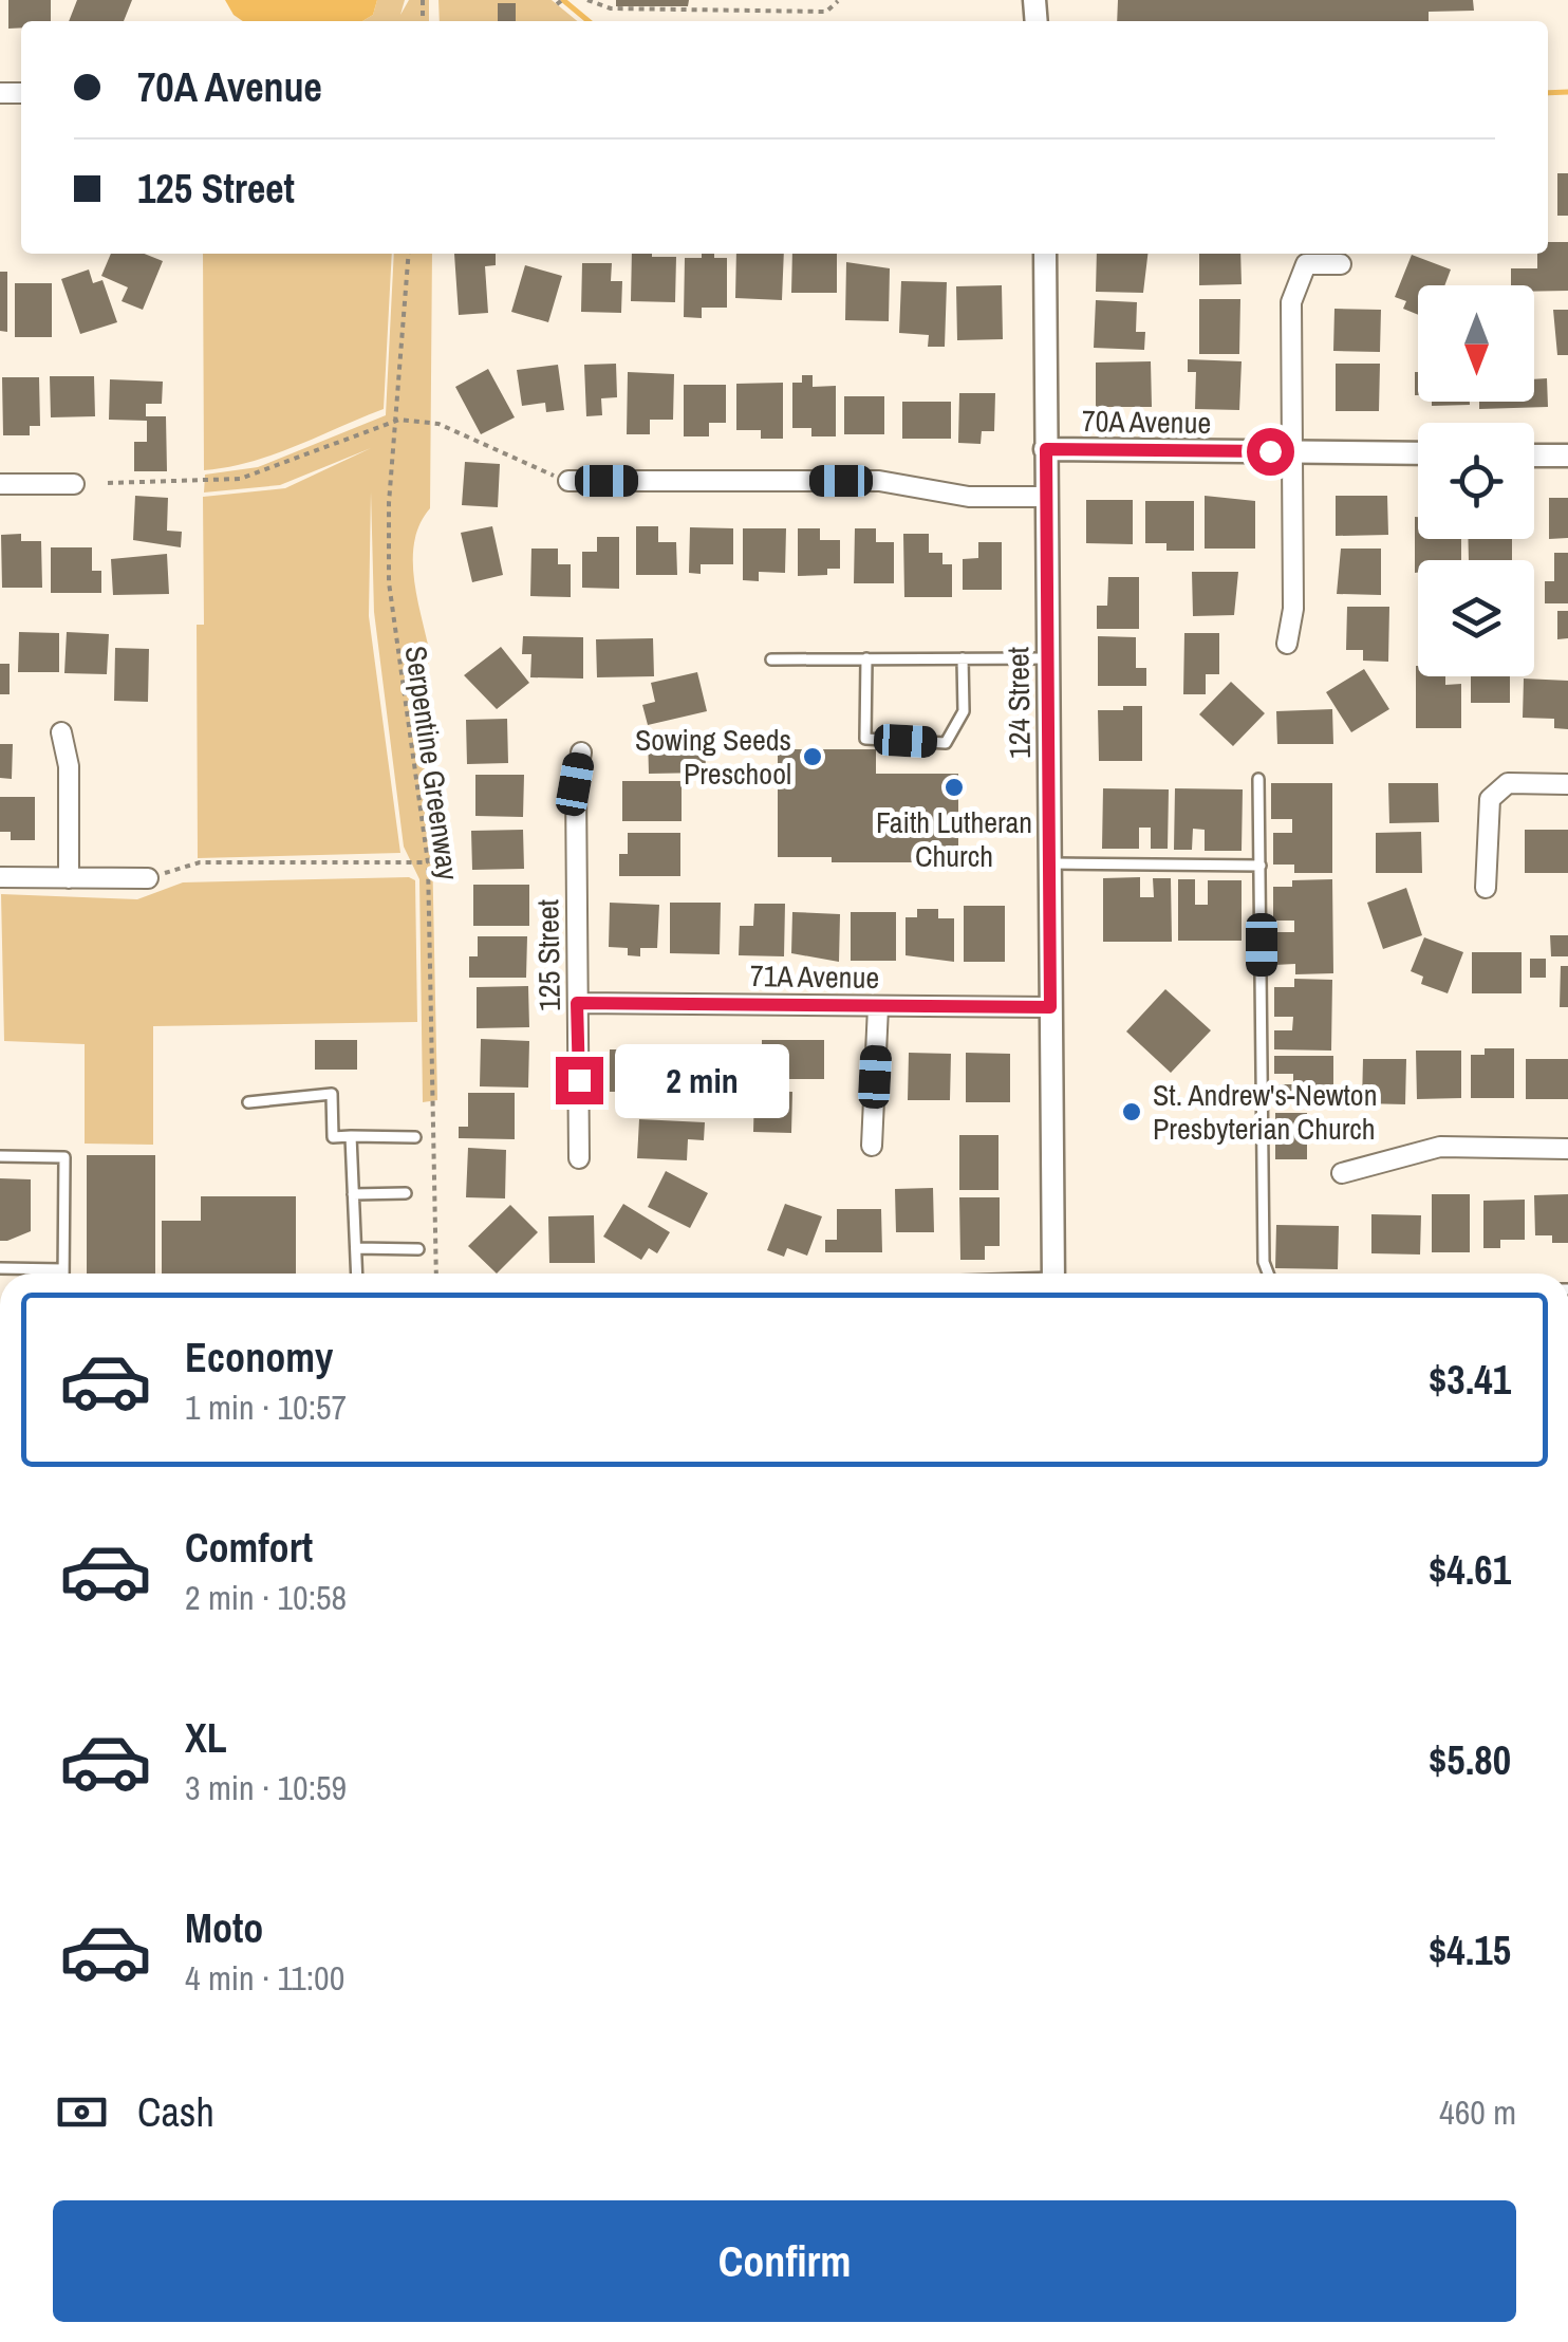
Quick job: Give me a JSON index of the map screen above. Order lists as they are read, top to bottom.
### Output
{
  "streets": {
    "street": [
      "70A Avenue",
      "124 Street",
      "125 Street",
      "71A Avenue"
    ],
    "path": ["Serpentine Greenway"]
  },
  "crossings": [
    ["70A Avenue", "124 Street"],
    ["124 Street", "71A Avenue"],
    ["125 Street", "71A Avenue"]
  ],
  "places": ["Sowing Seeds Preschool", "Faith Lutheran Church", "St. Andrew's-Newton Presbyterian Church"],
  "north": "bottom",
  "page": {
    "banner": ["70A Avenue", "125 Street"],
    "bubble": "2 min",
    "list": [
      {
        "name": "Economy",
        "note": "1 min · 10:57",
        "value": "$3.41"
      },
      {
        "name": "Comfort",
        "note": "2 min · 10:58",
        "value": "$4.61"
      },
      {
        "name": "XL",
        "note": "3 min · 10:59",
        "value": "$5.80"
      },
      {
        "name": "Moto",
        "note": "4 min · 11:00",
        "value": "$4.15"
      }
    ],
    "pay": ["Cash", "460 m"],
    "buttons": "Confirm"
  }
}
